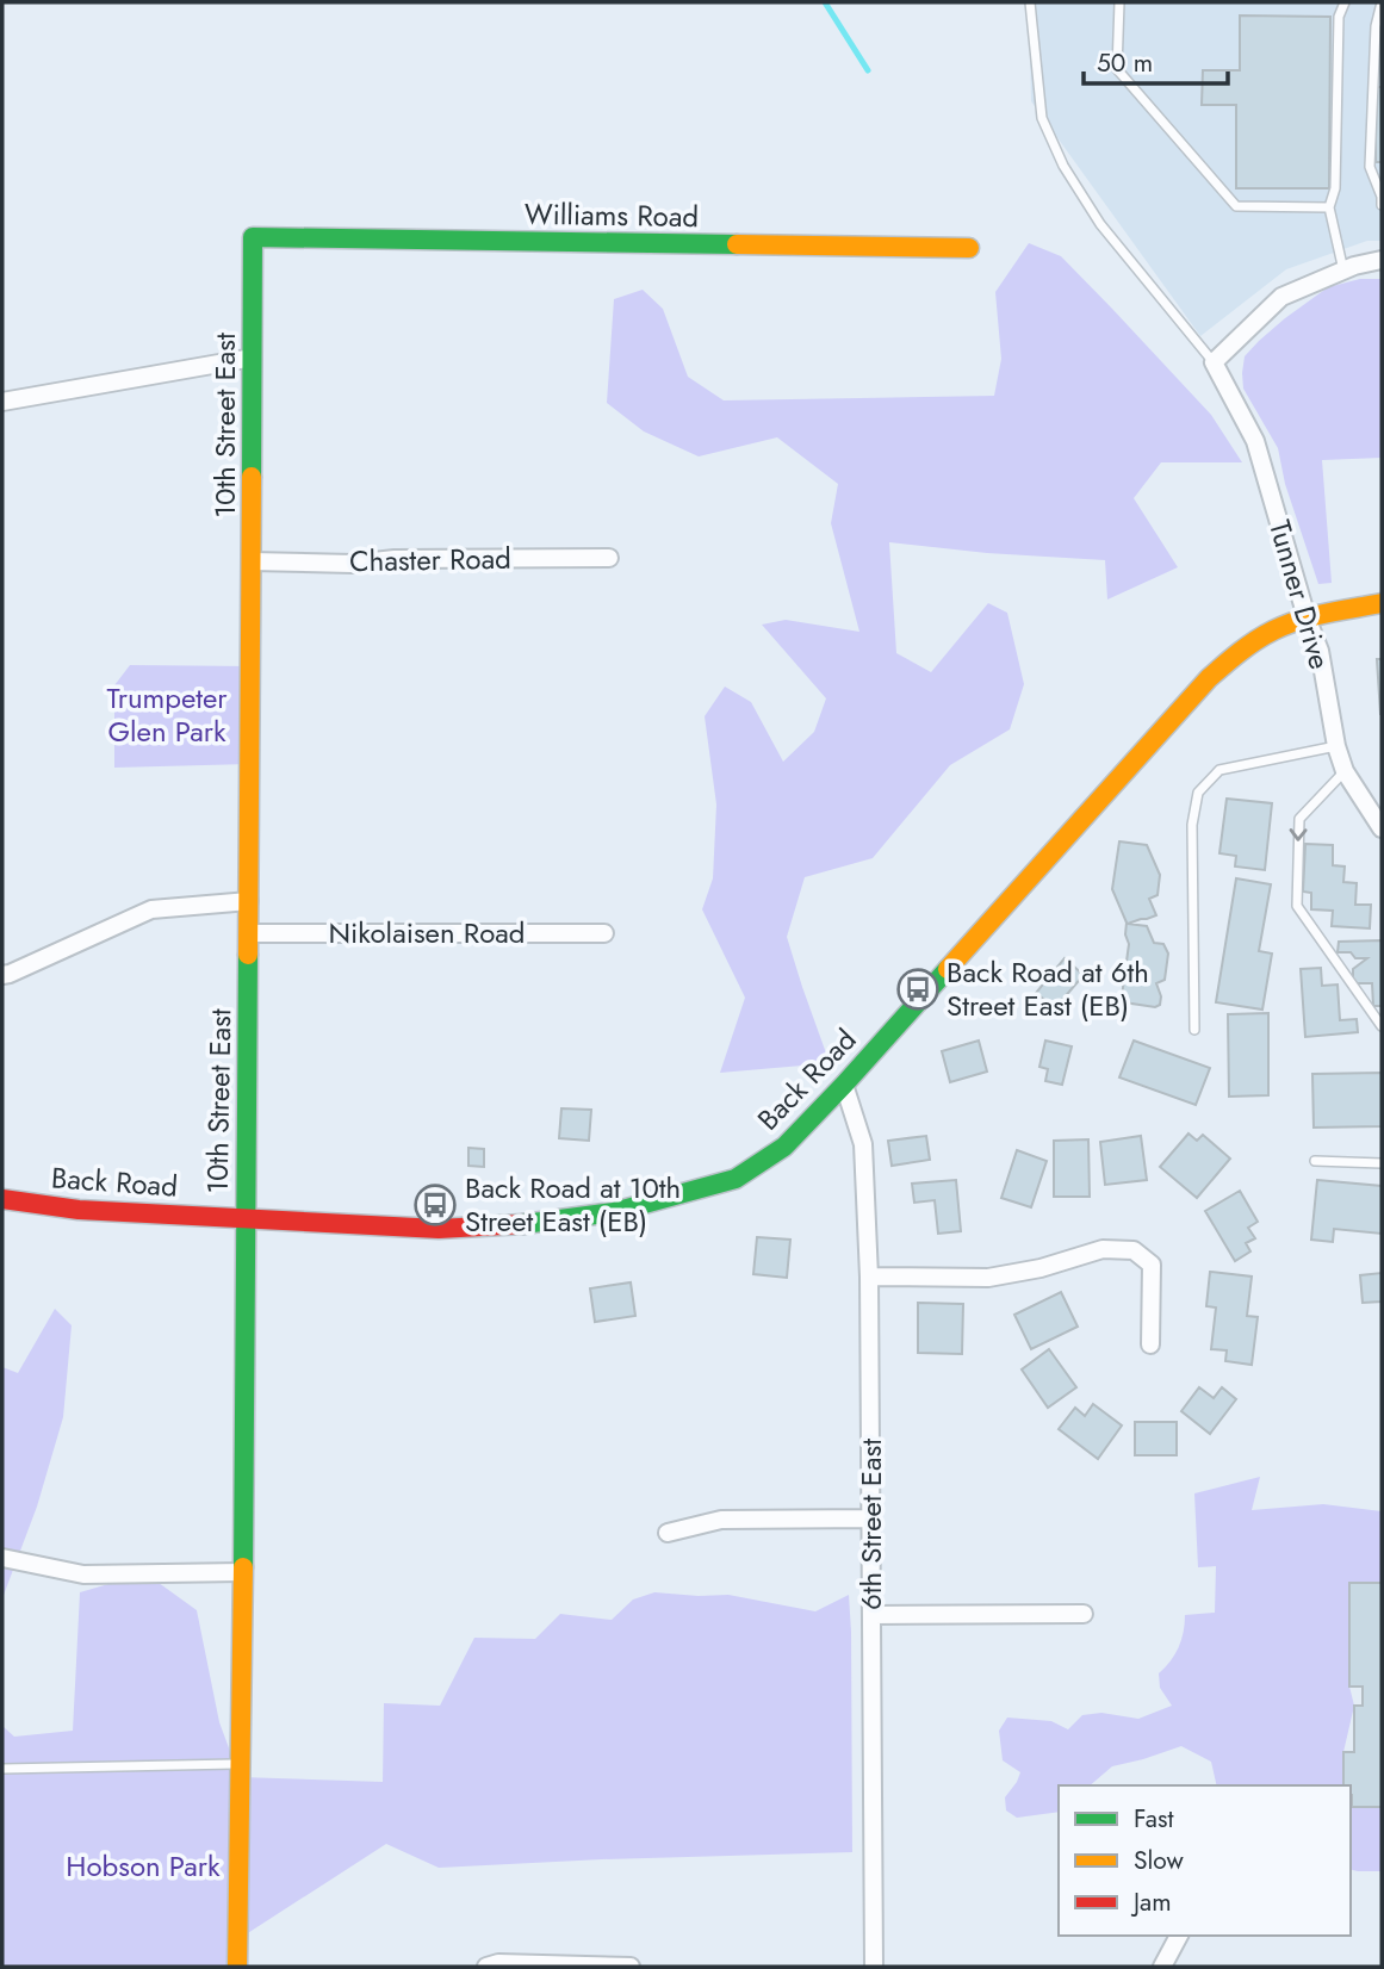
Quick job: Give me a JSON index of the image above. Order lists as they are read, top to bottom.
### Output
{
  "streets": {
    "street": [
      "Williams Road",
      "10th Street East",
      "Chaster Road",
      "Tunner Drive",
      "Nikolaisen Road",
      "Back Road",
      "6th Street East"
    ]
  },
  "crossings": [
    ["Williams Road", "10th Street East"],
    ["10th Street East", "Chaster Road"],
    ["10th Street East", "Nikolaisen Road"],
    ["10th Street East", "Back Road"],
    ["Tunner Drive", "Back Road"],
    ["Back Road", "6th Street East"]
  ],
  "parks": ["Trumpeter Glen Park", "Hobson Park"],
  "places": {
    "bus stop": ["Back Road at 6th Street East (EB)", "Back Road at 10th Street East (EB)"]
  },
  "legend": ["Fast", "Slow", "Jam"],
  "scale_bar": "50 m"
}
